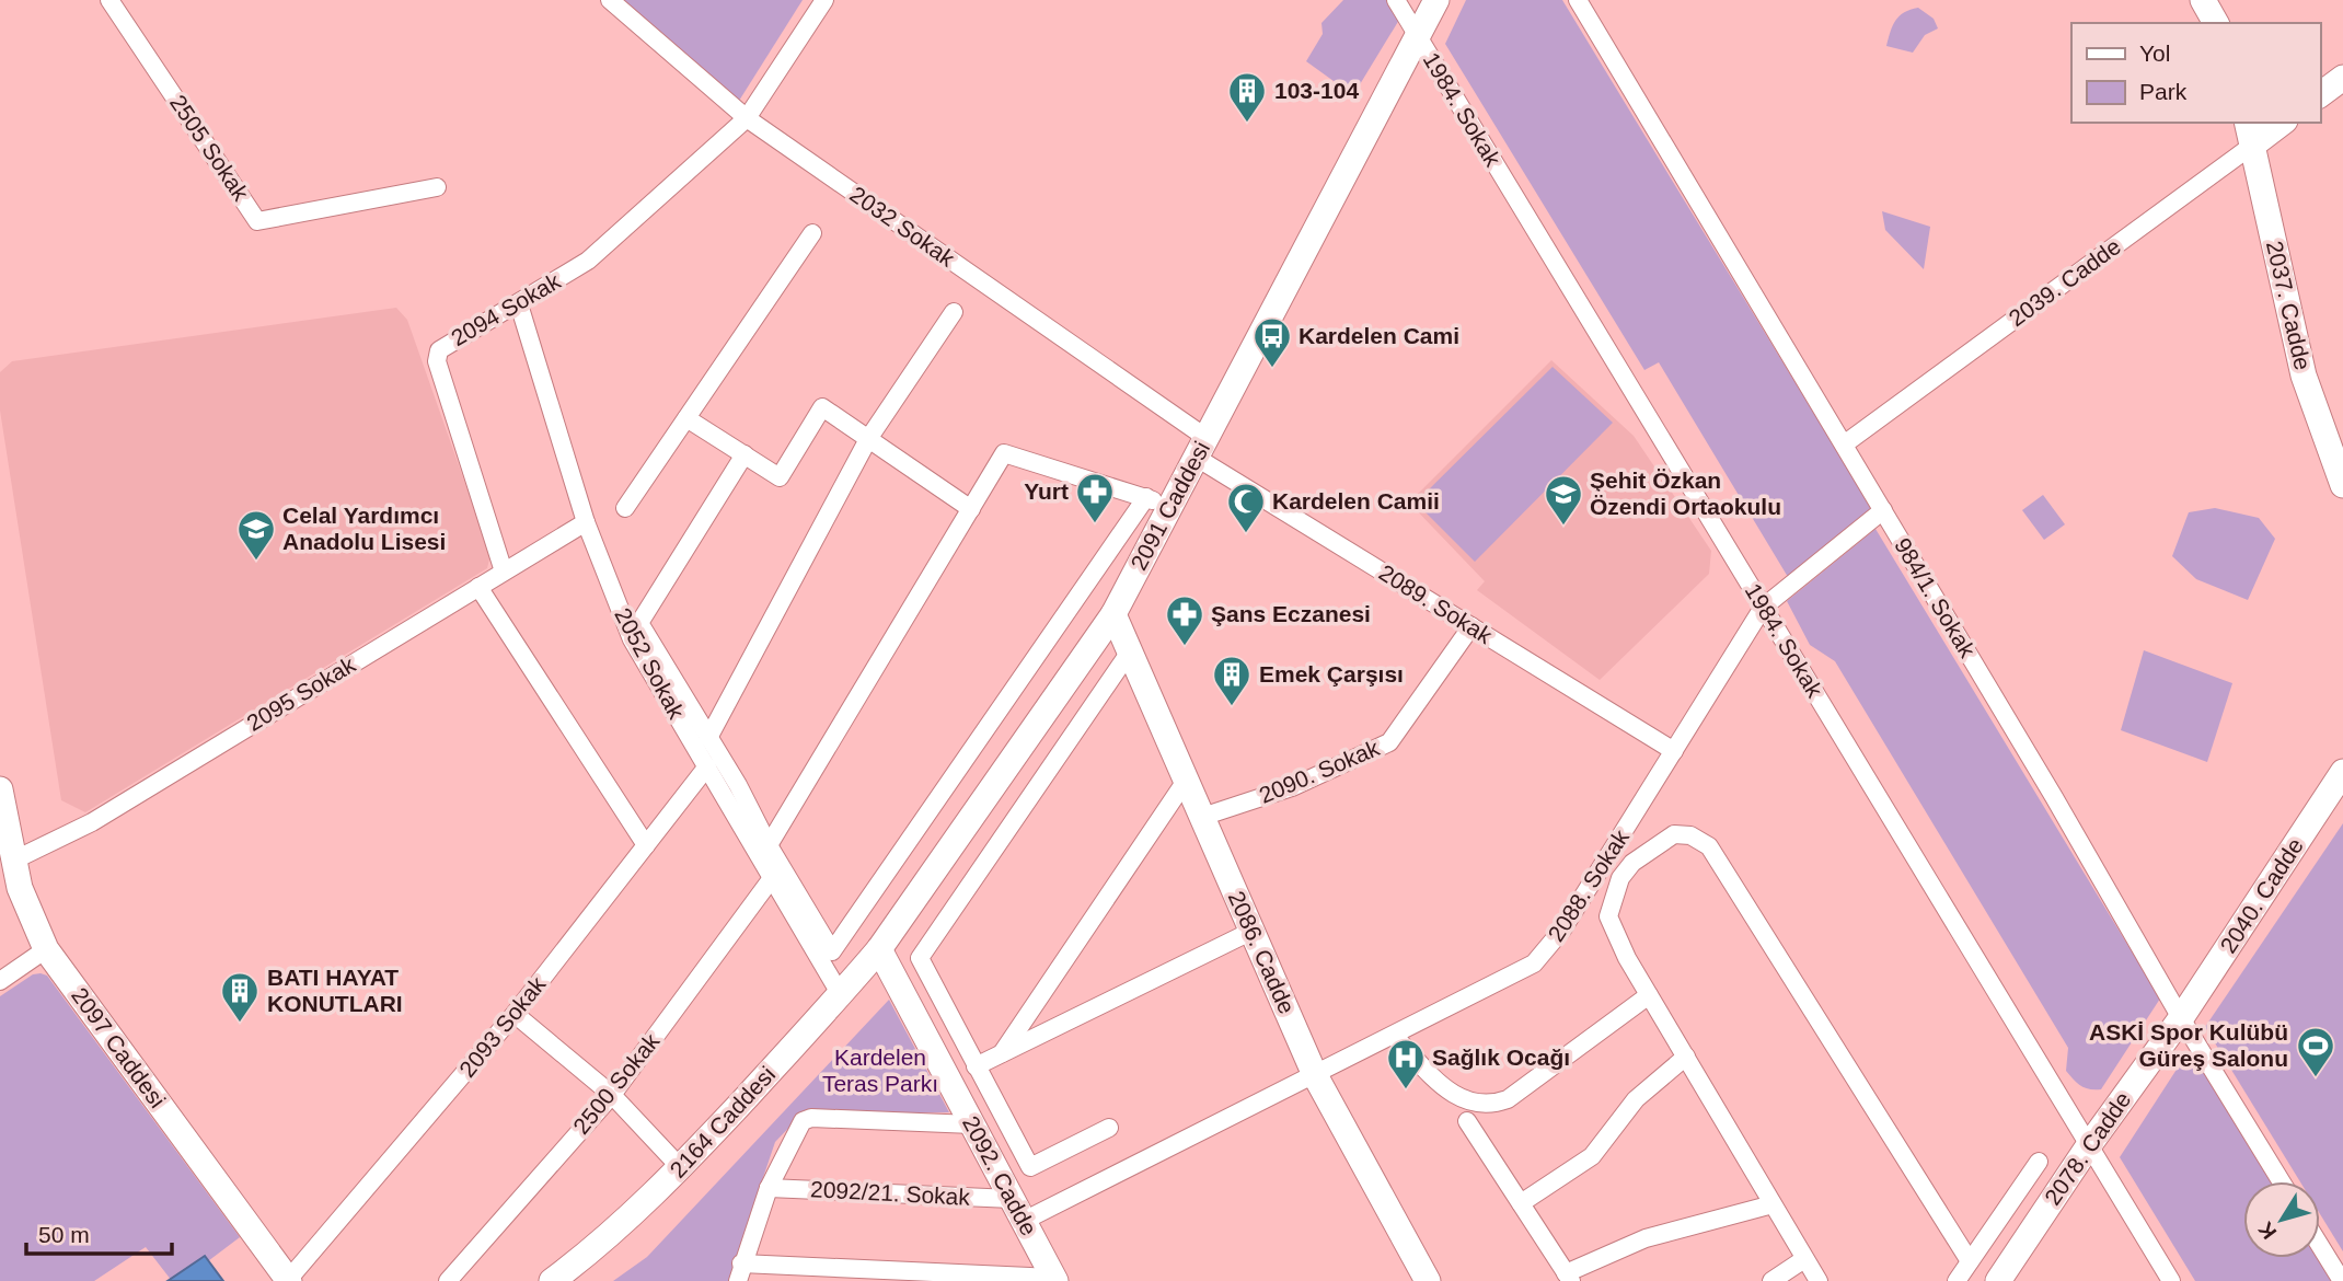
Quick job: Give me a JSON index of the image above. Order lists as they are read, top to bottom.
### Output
{
  "streets": {
    "street": [
      "1984. Sokak",
      "2505 Sokak",
      "2032 Sokak",
      "2039. Cadde",
      "2037. Cadde",
      "2094 Sokak",
      "2091 Caddesi",
      "984/1. Sokak",
      "2089. Sokak",
      "2052 Sokak",
      "2095 Sokak",
      "2090. Sokak",
      "2088. Sokak",
      "2040. Cadde",
      "2086. Cadde",
      "2093 Sokak",
      "2097 Caddesi",
      "2500 Sokak",
      "2164 Caddesi",
      "2078. Cadde",
      "2092. Cadde",
      "2092/21. Sokak"
    ]
  },
  "crossings": [
    ["1984. Sokak", "2091 Caddesi"],
    ["1984. Sokak", "2088. Sokak"],
    ["1984. Sokak", "2078. Cadde"],
    ["2032 Sokak", "2094 Sokak"],
    ["2032 Sokak", "2091 Caddesi"],
    ["2032 Sokak", "2089. Sokak"],
    ["2039. Cadde", "2037. Cadde"],
    ["2039. Cadde", "984/1. Sokak"],
    ["2094 Sokak", "2052 Sokak"],
    ["2094 Sokak", "2095 Sokak"],
    ["2091 Caddesi", "2089. Sokak"],
    ["2091 Caddesi", "2086. Cadde"],
    ["2091 Caddesi", "2164 Caddesi"],
    ["2091 Caddesi", "2092. Cadde"],
    ["984/1. Sokak", "2088. Sokak"],
    ["984/1. Sokak", "2040. Cadde"],
    ["984/1. Sokak", "2078. Cadde"],
    ["2089. Sokak", "2090. Sokak"],
    ["2089. Sokak", "2088. Sokak"],
    ["2052 Sokak", "2095 Sokak"],
    ["2052 Sokak", "2093 Sokak"],
    ["2052 Sokak", "2500 Sokak"],
    ["2052 Sokak", "2164 Caddesi"],
    ["2095 Sokak", "2097 Caddesi"],
    ["2090. Sokak", "2086. Cadde"],
    ["2088. Sokak", "2086. Cadde"],
    ["2088. Sokak", "2092. Cadde"],
    ["2088. Sokak", "2092/21. Sokak"],
    ["2040. Cadde", "2078. Cadde"],
    ["2093 Sokak", "2097 Caddesi"],
    ["2164 Caddesi", "2092. Cadde"],
    ["2092. Cadde", "2092/21. Sokak"]
  ],
  "parks": ["Kardelen Teras Parkı"],
  "places": {
    "building": ["103-104", "Emek Çarşısı", "BATI HAYAT KONUTLARI"],
    "bus stop": ["Kardelen Cami"],
    "pharmacy": ["Yurt", "Şans Eczanesi"],
    "school or university": ["Şehit Özkan Özendi Ortaokulu", "Celal Yardımcı Anadolu Lisesi"],
    "mosque": ["Kardelen Camii"],
    "sports": ["ASKİ Spor Kulübü Güreş Salonu"],
    "hospital": ["Sağlık Ocağı"]
  },
  "legend": ["Yol", "Park"],
  "scale_bar": "50 m",
  "north": "bottom left"
}
